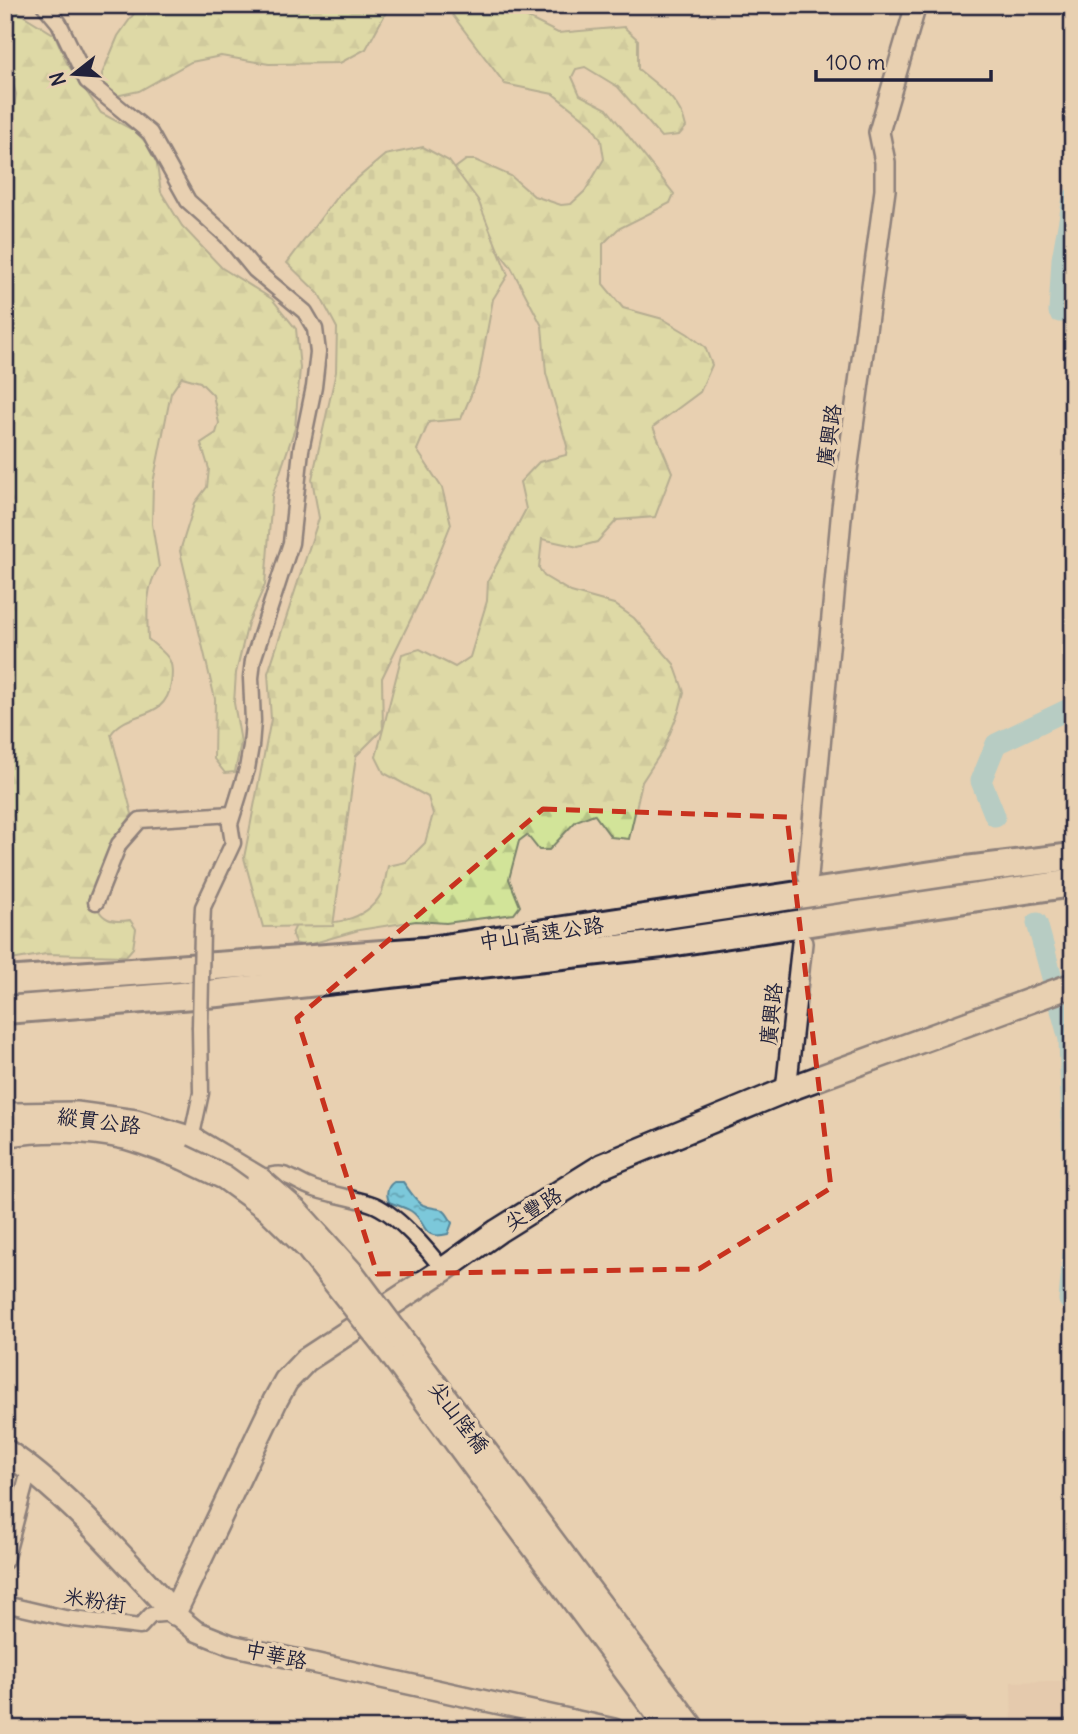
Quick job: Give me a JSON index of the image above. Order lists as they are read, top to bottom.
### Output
{
  "streets": {
    "highway": ["中山高速公路"],
    "main road": [
      "縱貫公路",
      "尖豐路",
      "尖山陸橋",
      "中華路"
    ],
    "street": ["廣興路", "米粉街"]
  },
  "crossings": [
    ["廣興路", "尖豐路"],
    ["縱貫公路", "尖山陸橋"],
    ["尖豐路", "米粉街"],
    ["尖豐路", "中華路"],
    ["米粉街", "中華路"]
  ],
  "scale_bar": "100 m",
  "north": "left"
}
